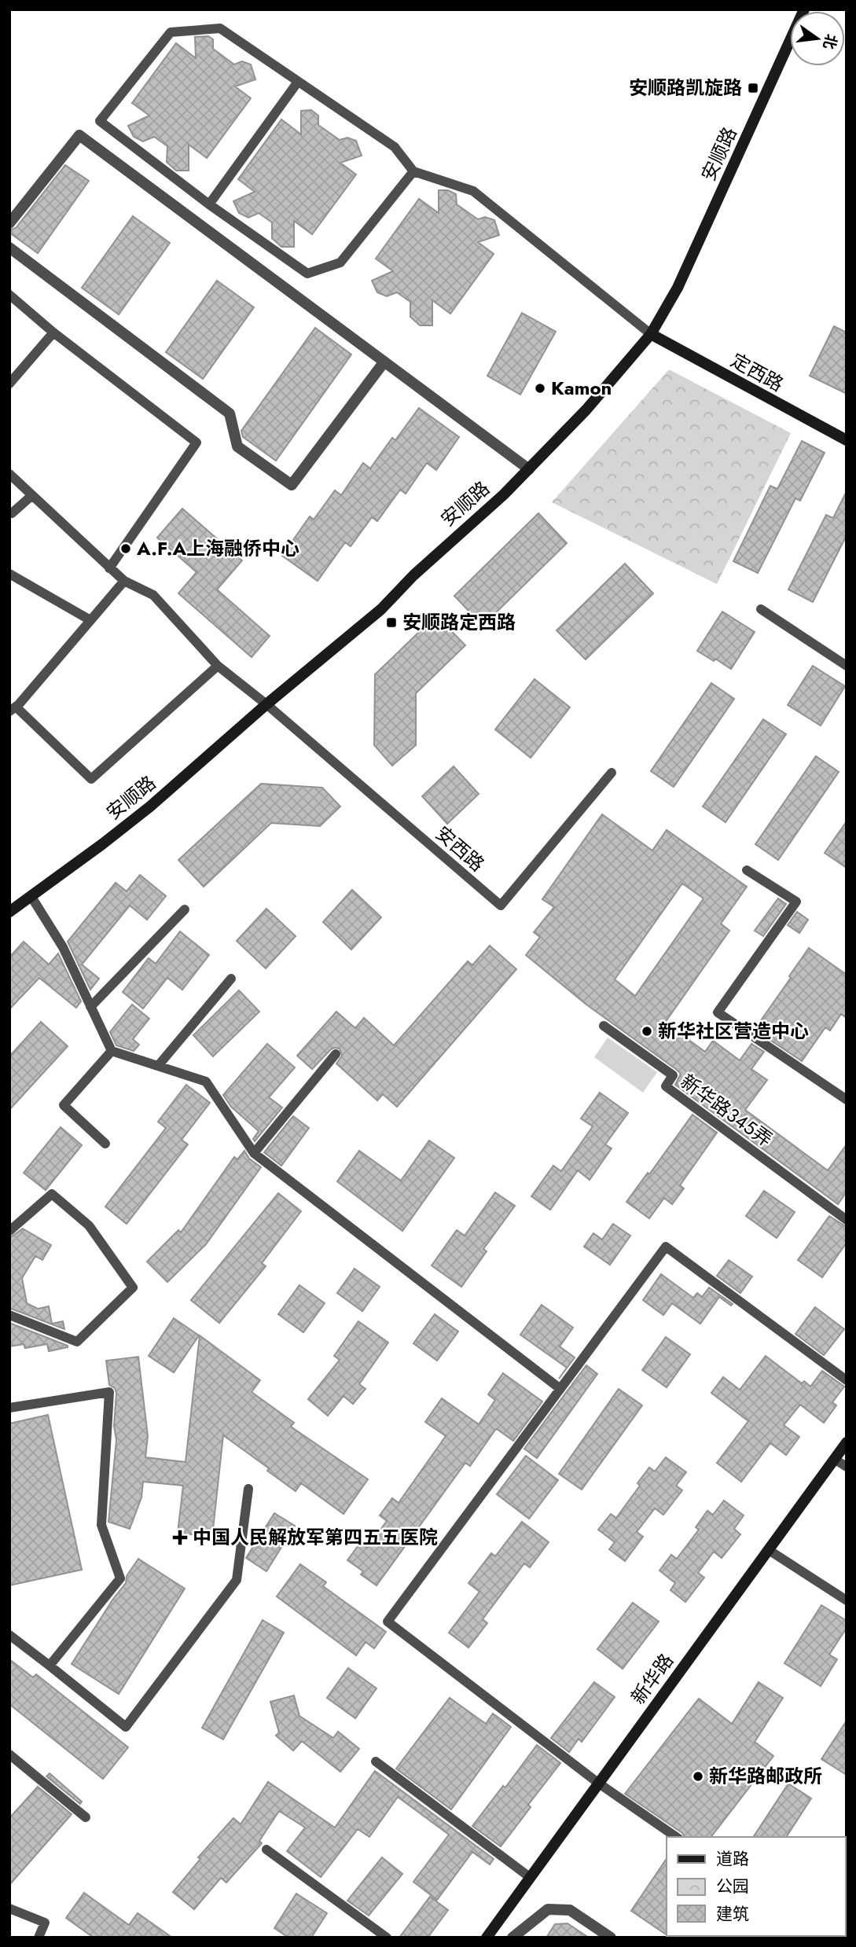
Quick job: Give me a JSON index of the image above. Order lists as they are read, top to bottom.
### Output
{
  "streets": {
    "street": ["安顺路", "定西路", "新华路"],
    "lane": ["安西路", "新华路345弄"]
  },
  "crossings": [
    ["安顺路", "定西路"],
    ["安顺路", "安西路"]
  ],
  "places": {
    "transit": ["安顺路凯旋路", "安顺路定西路"],
    "other": [
      "Kamon",
      "A.F.A上海融侨中心",
      "新华社区营造中心",
      "新华路邮政所"
    ],
    "health": ["中国人民解放军第四五五医院"]
  },
  "legend": ["道路", "公园", "建筑"],
  "north": "right"
}
